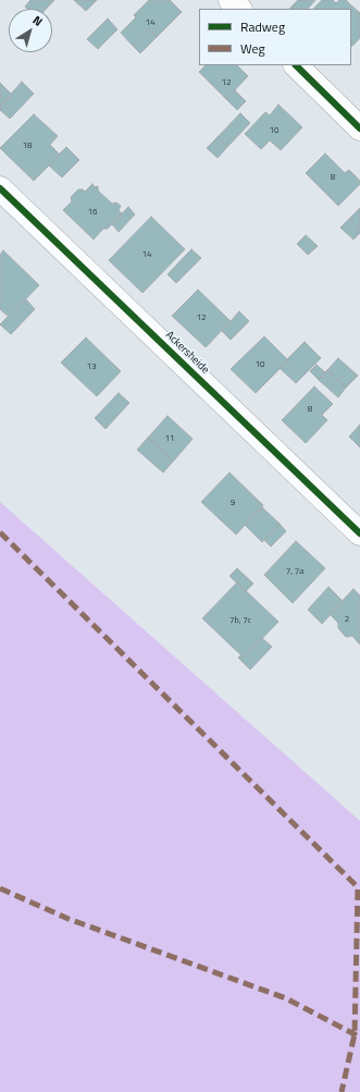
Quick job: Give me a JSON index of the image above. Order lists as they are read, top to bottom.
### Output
{
  "streets": {
    "street": ["Ackersheide"]
  },
  "house_numbers": [
    "14",
    "12",
    "10",
    "18",
    "8",
    "16",
    "14",
    "12",
    "10",
    "13",
    "8",
    "11",
    "9",
    "7, 7a",
    "2",
    "7b, 7c"
  ],
  "legend": ["Radweg", "Weg"],
  "north": "top right"
}
